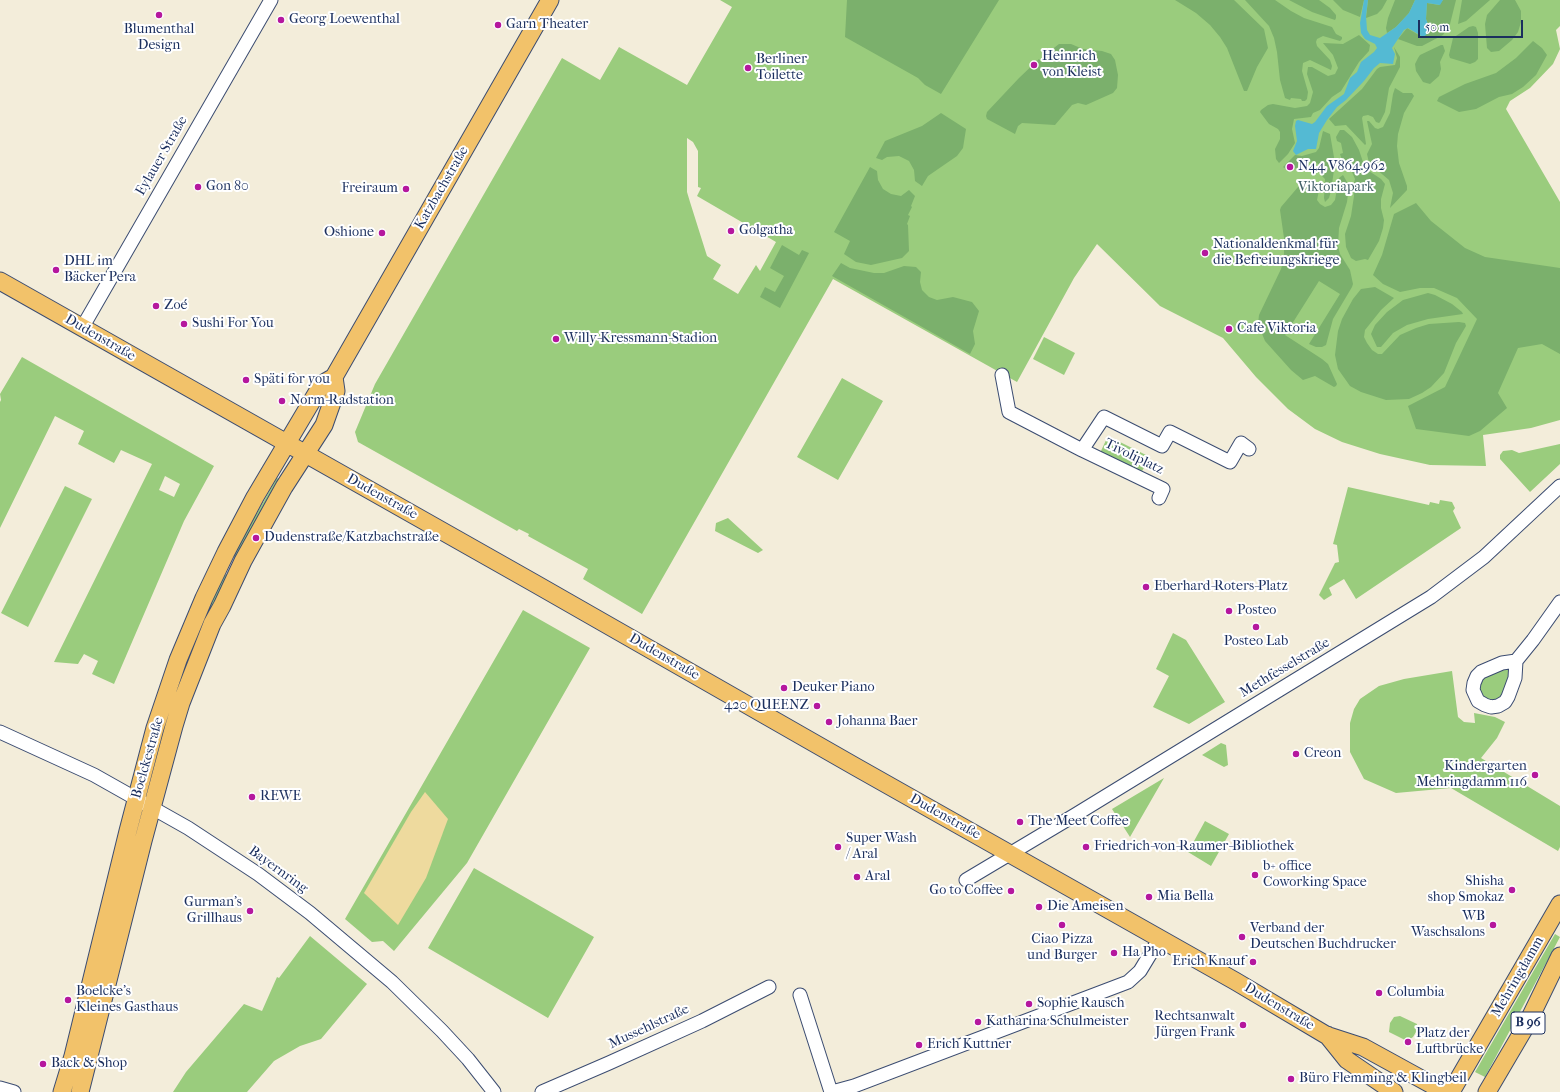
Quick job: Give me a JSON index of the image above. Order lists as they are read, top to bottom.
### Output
{
  "streets": {
    "main road": [
      "Katzbachstraße",
      "Dudenstraße",
      "Boelckestraße",
      "Mehringdamm",
      "B 96"
    ],
    "street": [
      "Eylauer Straße",
      "Tivoliplatz",
      "Methfesselstraße",
      "Bayernring",
      "Mussehlstraße"
    ]
  },
  "crossings": [
    ["Eylauer Straße", "Dudenstraße"],
    ["Katzbachstraße", "Dudenstraße"],
    ["Katzbachstraße", "Boelckestraße"],
    ["Dudenstraße", "Methfesselstraße"],
    ["Dudenstraße", "Boelckestraße"],
    ["Boelckestraße", "Bayernring"]
  ],
  "parks": ["Viktoriapark"],
  "places": [
    "Blumenthal Design",
    "Georg Loewenthal",
    "Garn Theater",
    "Heinrich von Kleist",
    "Berliner Toilette",
    "N44 V864.962",
    "Gon 80",
    "Freiraum",
    "Golgatha",
    "Oshione",
    "Nationaldenkmal für die Befreiungskriege",
    "DHL im Bäcker Pera",
    "Zoé",
    "Sushi For You",
    "Cafe Viktoria",
    "Willy-Kressmann-Stadion",
    "Späti for you",
    "Norm-Radstation",
    "Dudenstraße/Katzbachstraße",
    "Eberhard-Roters-Platz",
    "Posteo",
    "Posteo Lab",
    "Deuker Piano",
    "420 QUEENZ",
    "Johanna Baer",
    "Creon",
    "Kindergarten Mehringdamm 116",
    "REWE",
    "The Meet Coffee",
    "Super Wash / Aral",
    "Friedrich-von-Raumer-Bibliothek",
    "b+ office Coworking Space",
    "Aral",
    "Shisha shop Smokaz",
    "Go to Coffee",
    "Mia Bella",
    "Die Ameisen",
    "Gurman's Grillhaus",
    "Ciao Pizza und Burger",
    "WB Waschsalons",
    "Verband der Deutschen Buchdrucker",
    "Ha Pho",
    "Erich Knauf",
    "Columbia",
    "Boelcke’s Kleines Gasthaus",
    "Sophie Rausch",
    "Katharina Schulmeister",
    "Rechtsanwalt Jürgen Frank",
    "Platz der Luftbrücke",
    "Erich Kuttner",
    "Back & Shop",
    "Büro Flemming & Klingbeil"
  ],
  "scale_bar": "50 m"
}
